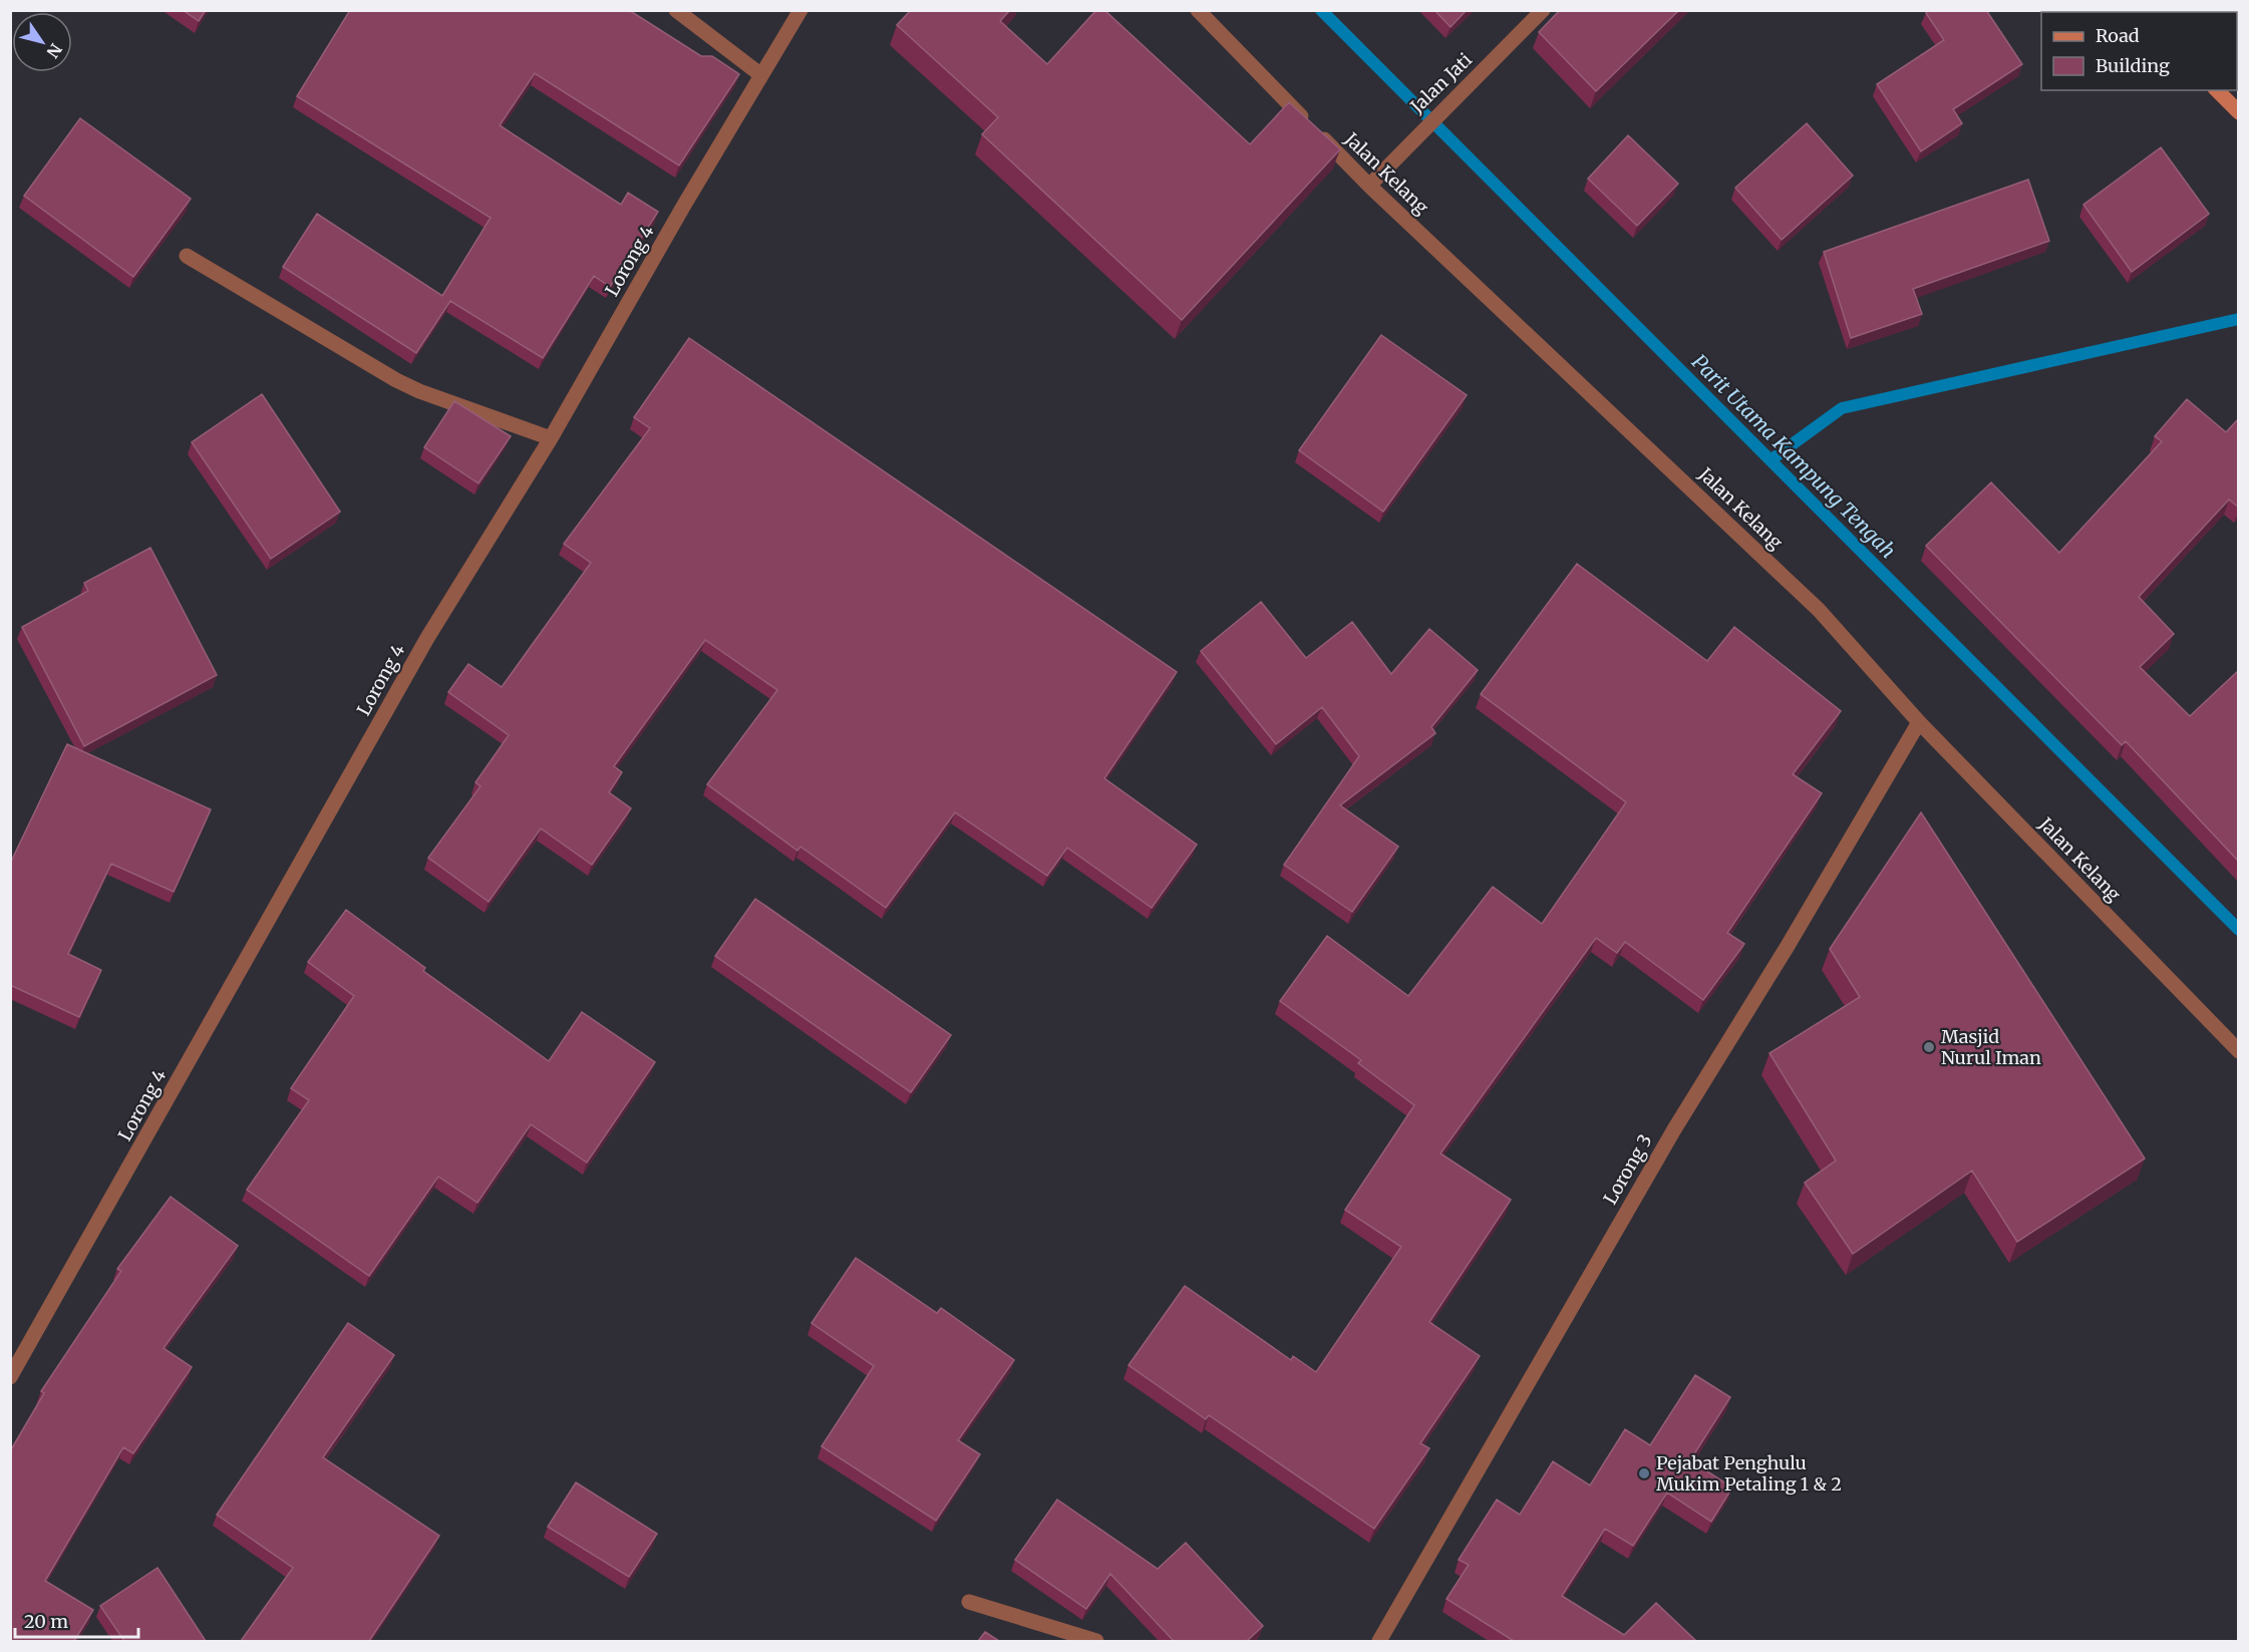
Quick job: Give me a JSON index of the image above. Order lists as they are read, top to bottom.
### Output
{
  "streets": {
    "street": [
      "Jalan Jati",
      "Jalan Kelang",
      "Lorong 4",
      "Lorong 3"
    ]
  },
  "crossings": [
    ["Jalan Jati", "Jalan Kelang"],
    ["Jalan Kelang", "Lorong 3"]
  ],
  "water": ["Parit Utama Kampung Tengah"],
  "places": ["Masjid Nurul Iman", "Pejabat Penghulu Mukim Petaling 1 & 2"],
  "legend": ["Road", "Building"],
  "scale_bar": "20 m",
  "north": "bottom right"
}
